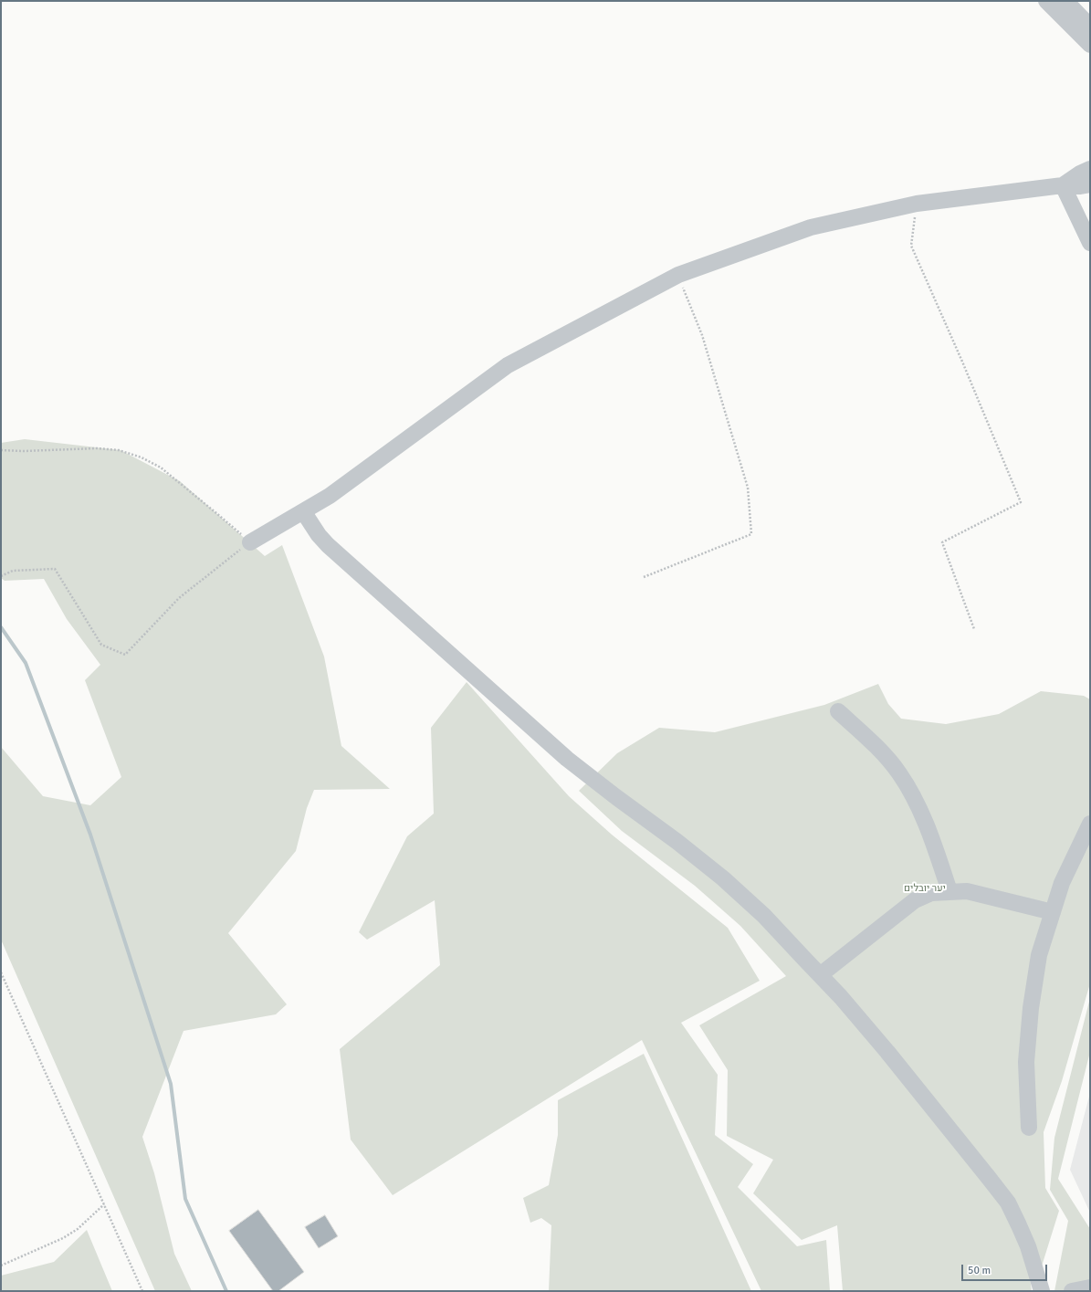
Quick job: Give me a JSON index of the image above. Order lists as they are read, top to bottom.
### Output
{
  "parks": ["יער יובלים"],
  "scale_bar": "50 m"
}
